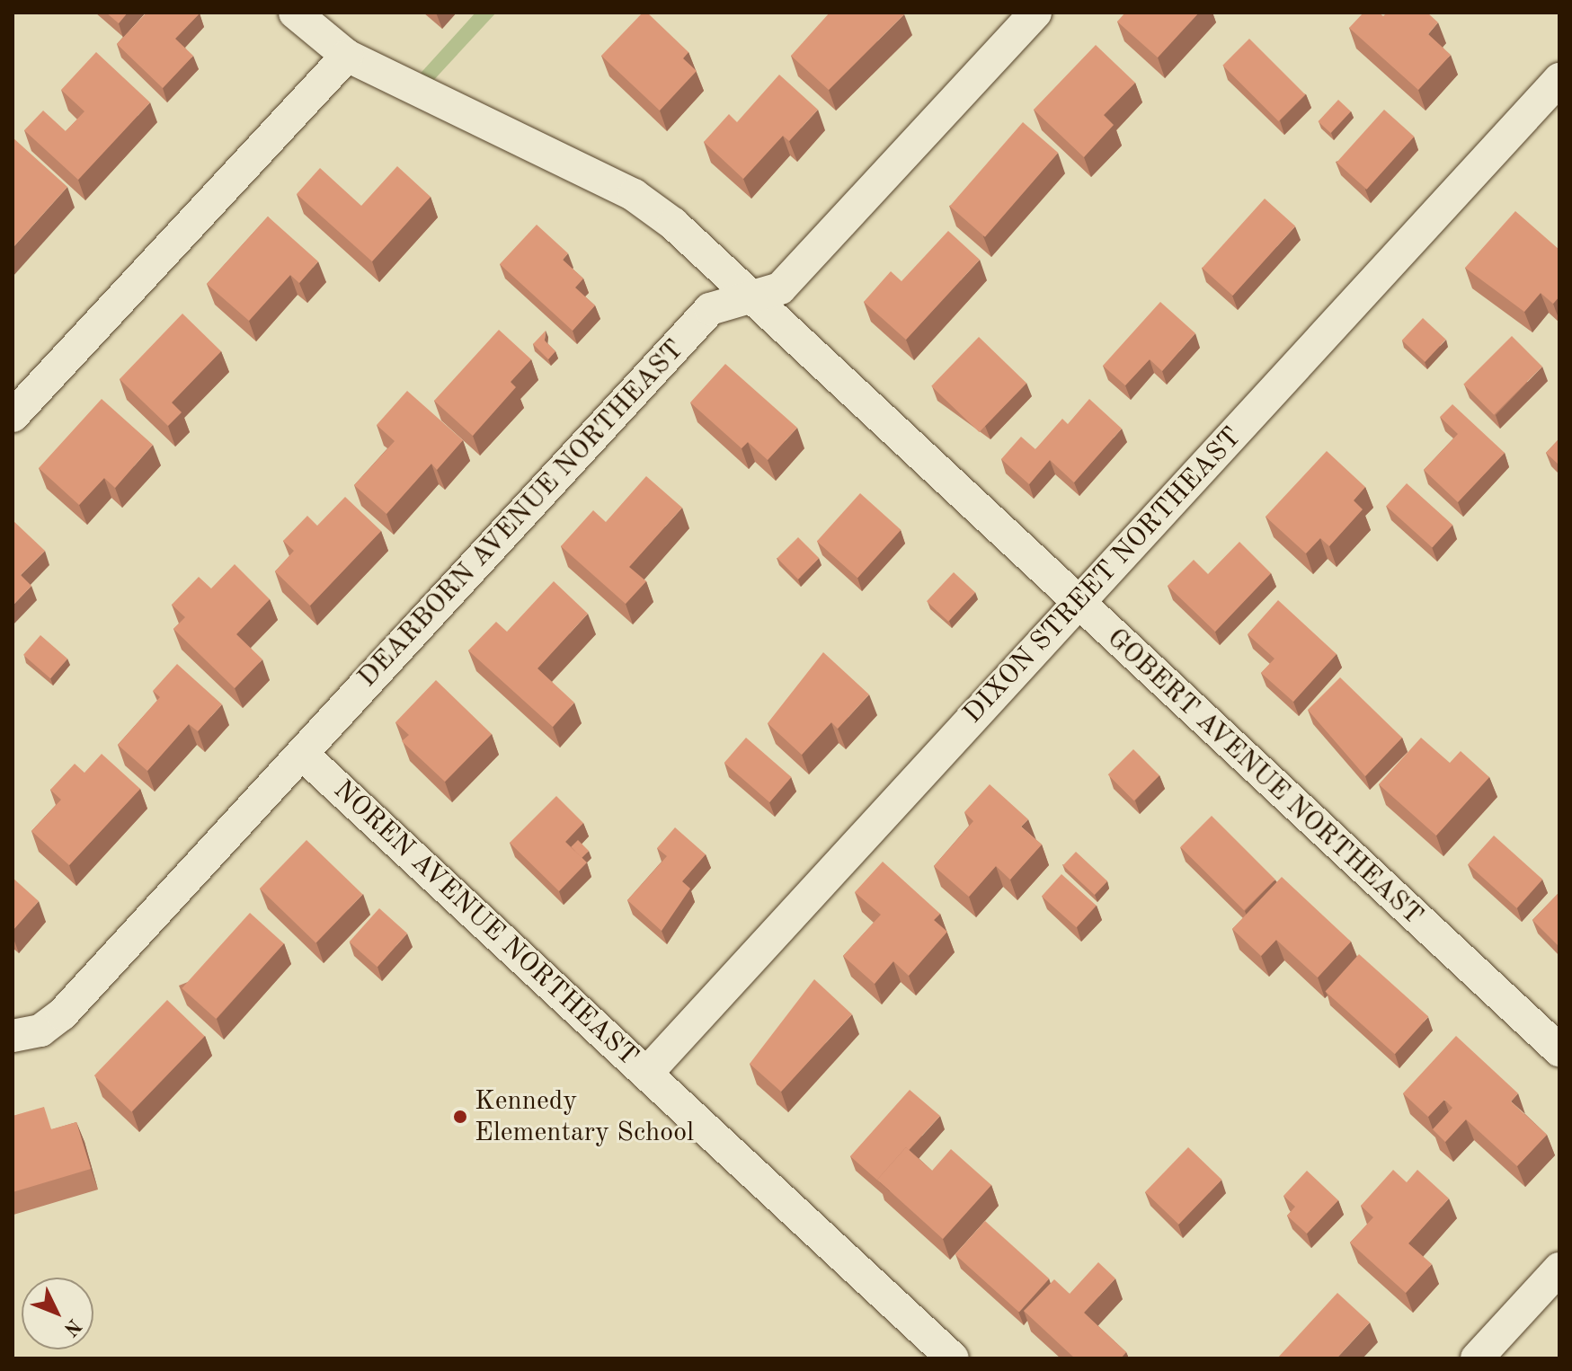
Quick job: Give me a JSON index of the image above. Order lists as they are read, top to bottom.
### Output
{
  "streets": {
    "street": [
      "DEARBORN AVENUE NORTHEAST",
      "DIXON STREET NORTHEAST",
      "GOBERT AVENUE NORTHEAST",
      "NOREN AVENUE NORTHEAST"
    ]
  },
  "crossings": [
    ["DEARBORN AVENUE NORTHEAST", "GOBERT AVENUE NORTHEAST"],
    ["DEARBORN AVENUE NORTHEAST", "NOREN AVENUE NORTHEAST"],
    ["DIXON STREET NORTHEAST", "GOBERT AVENUE NORTHEAST"],
    ["DIXON STREET NORTHEAST", "NOREN AVENUE NORTHEAST"]
  ],
  "places": ["Kennedy Elementary School"],
  "north": "bottom right"
}
